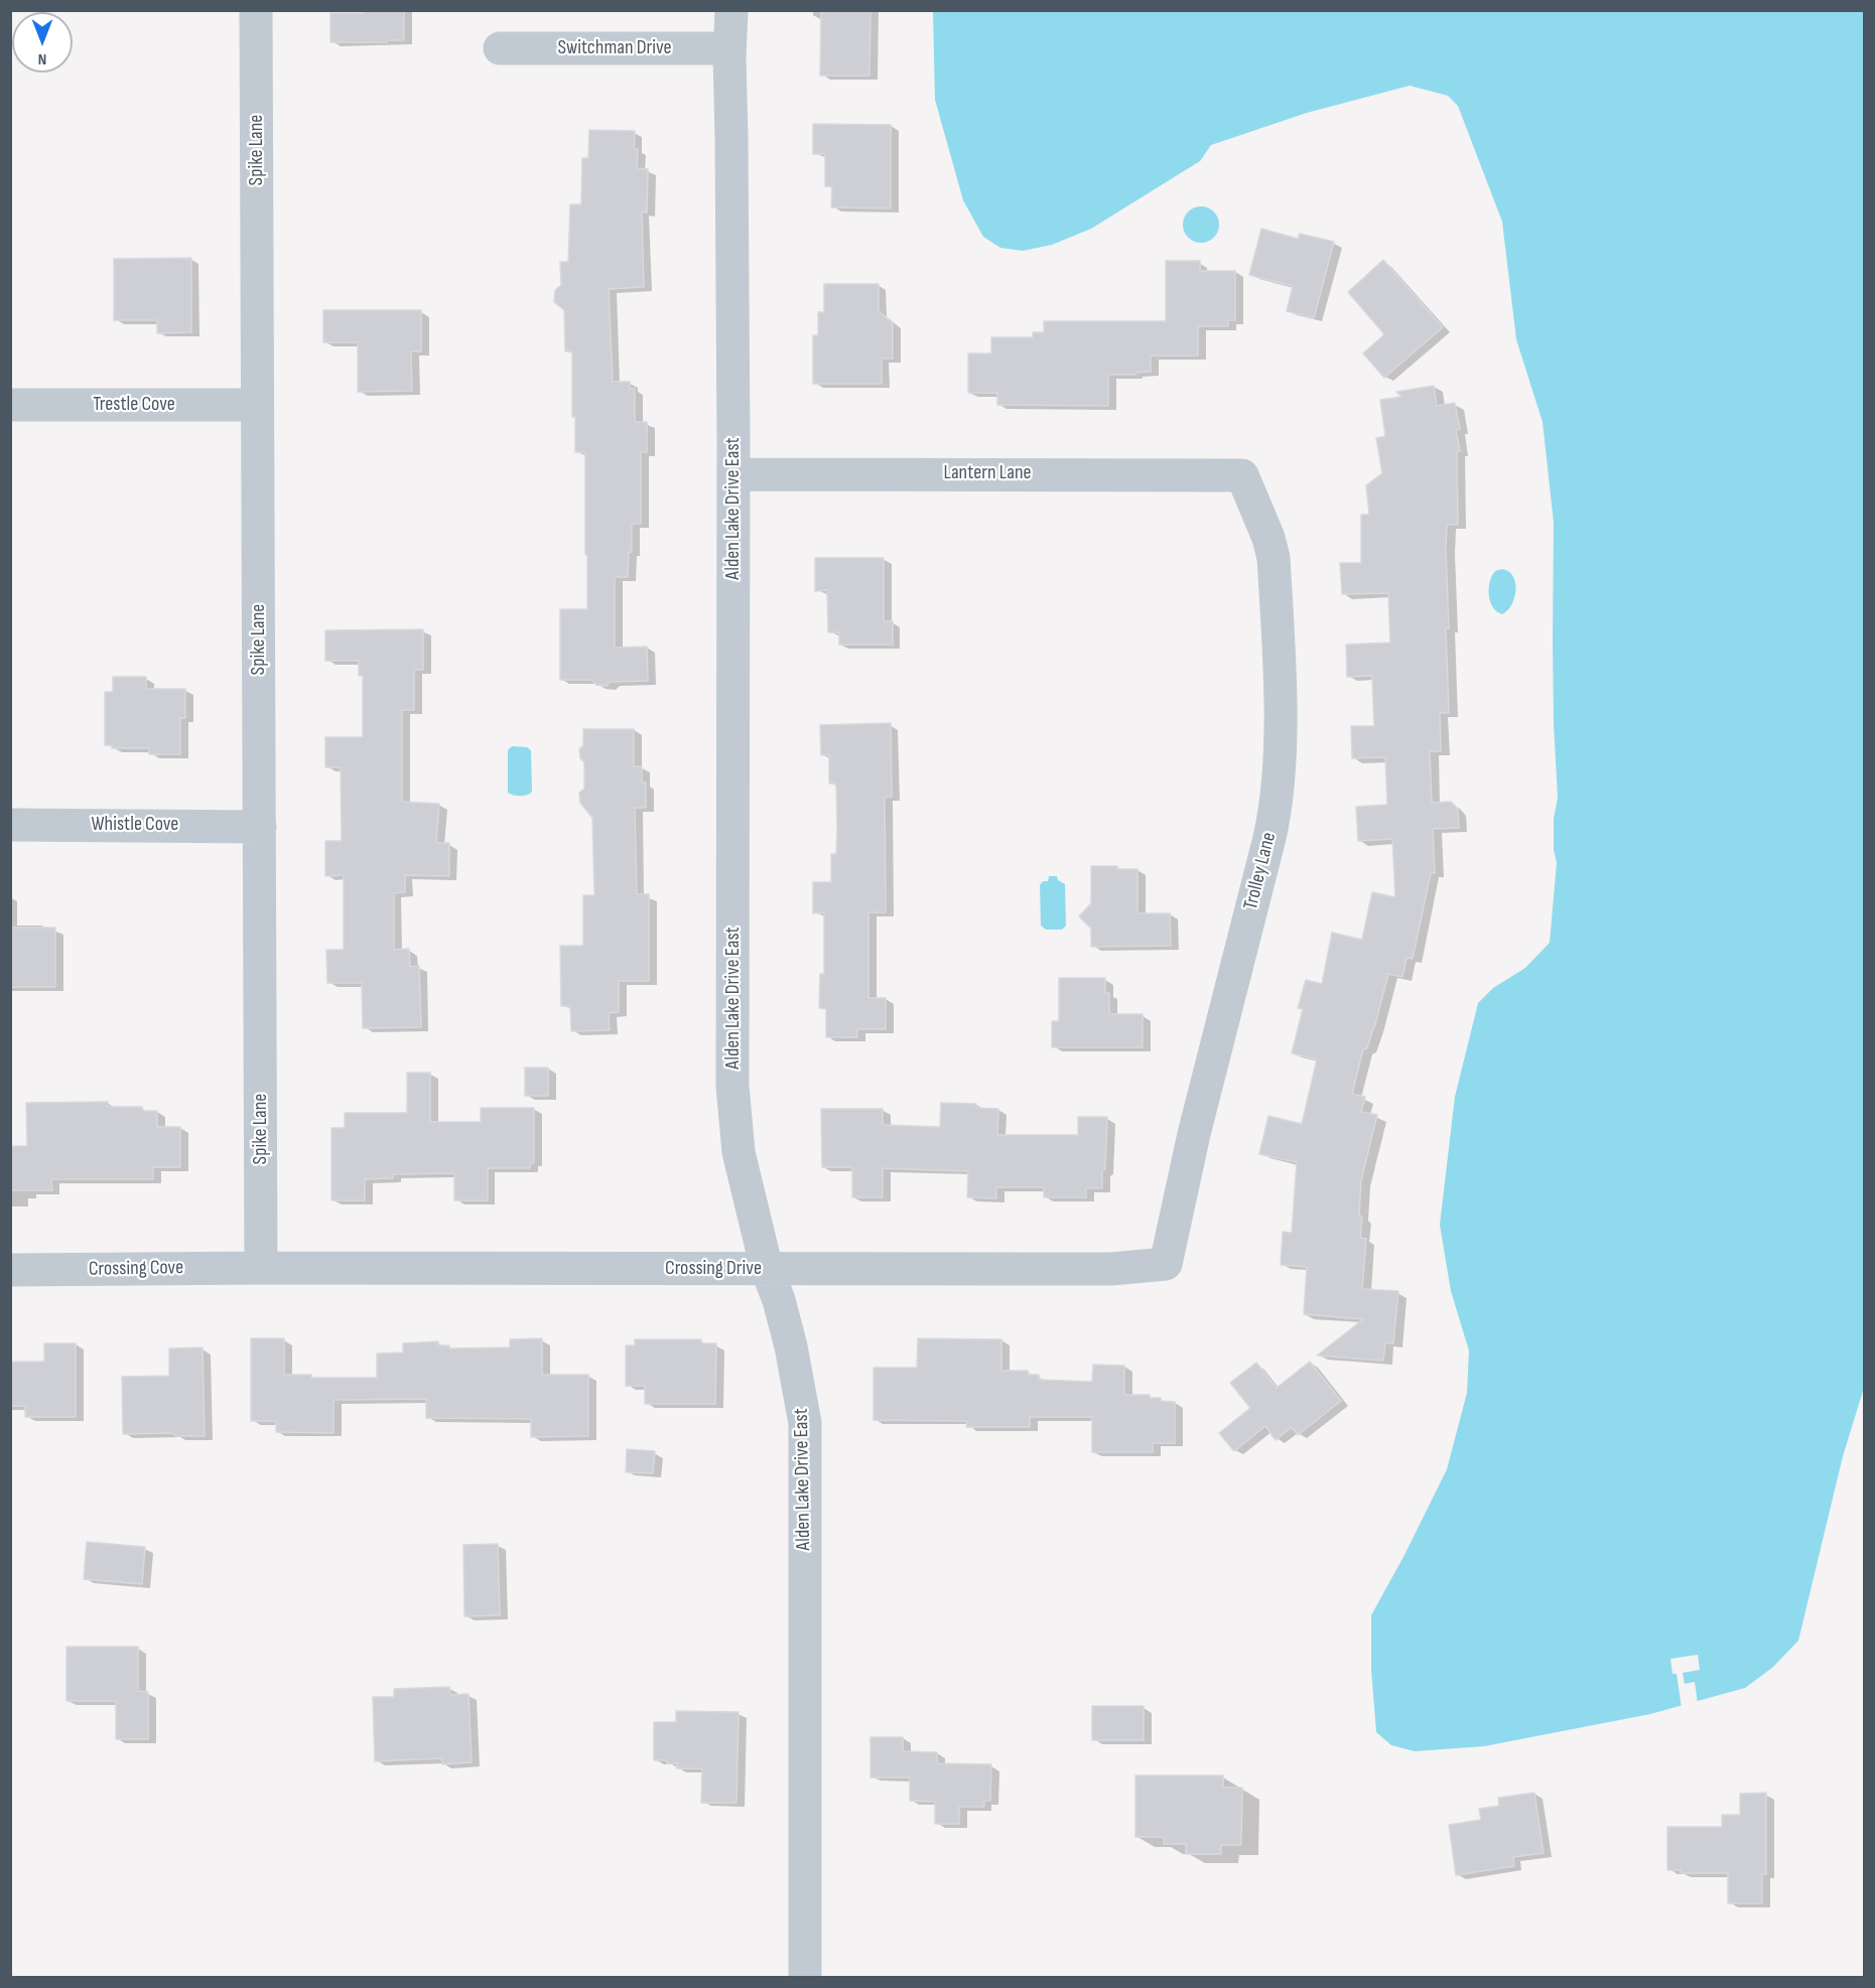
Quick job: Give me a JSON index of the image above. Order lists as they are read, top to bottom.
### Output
{
  "streets": {
    "street": [
      "Switchman Drive",
      "Spike Lane",
      "Trestle Cove",
      "Lantern Lane",
      "Alden Lake Drive East",
      "Whistle Cove",
      "Trolley Lane",
      "Crossing Cove",
      "Crossing Drive"
    ]
  },
  "crossings": [
    ["Switchman Drive", "Alden Lake Drive East"],
    ["Spike Lane", "Trestle Cove"],
    ["Spike Lane", "Whistle Cove"],
    ["Spike Lane", "Crossing Cove"],
    ["Spike Lane", "Crossing Drive"],
    ["Lantern Lane", "Alden Lake Drive East"],
    ["Lantern Lane", "Trolley Lane"],
    ["Alden Lake Drive East", "Crossing Drive"],
    ["Trolley Lane", "Crossing Drive"],
    ["Crossing Cove", "Crossing Drive"]
  ],
  "north": "bottom"
}
